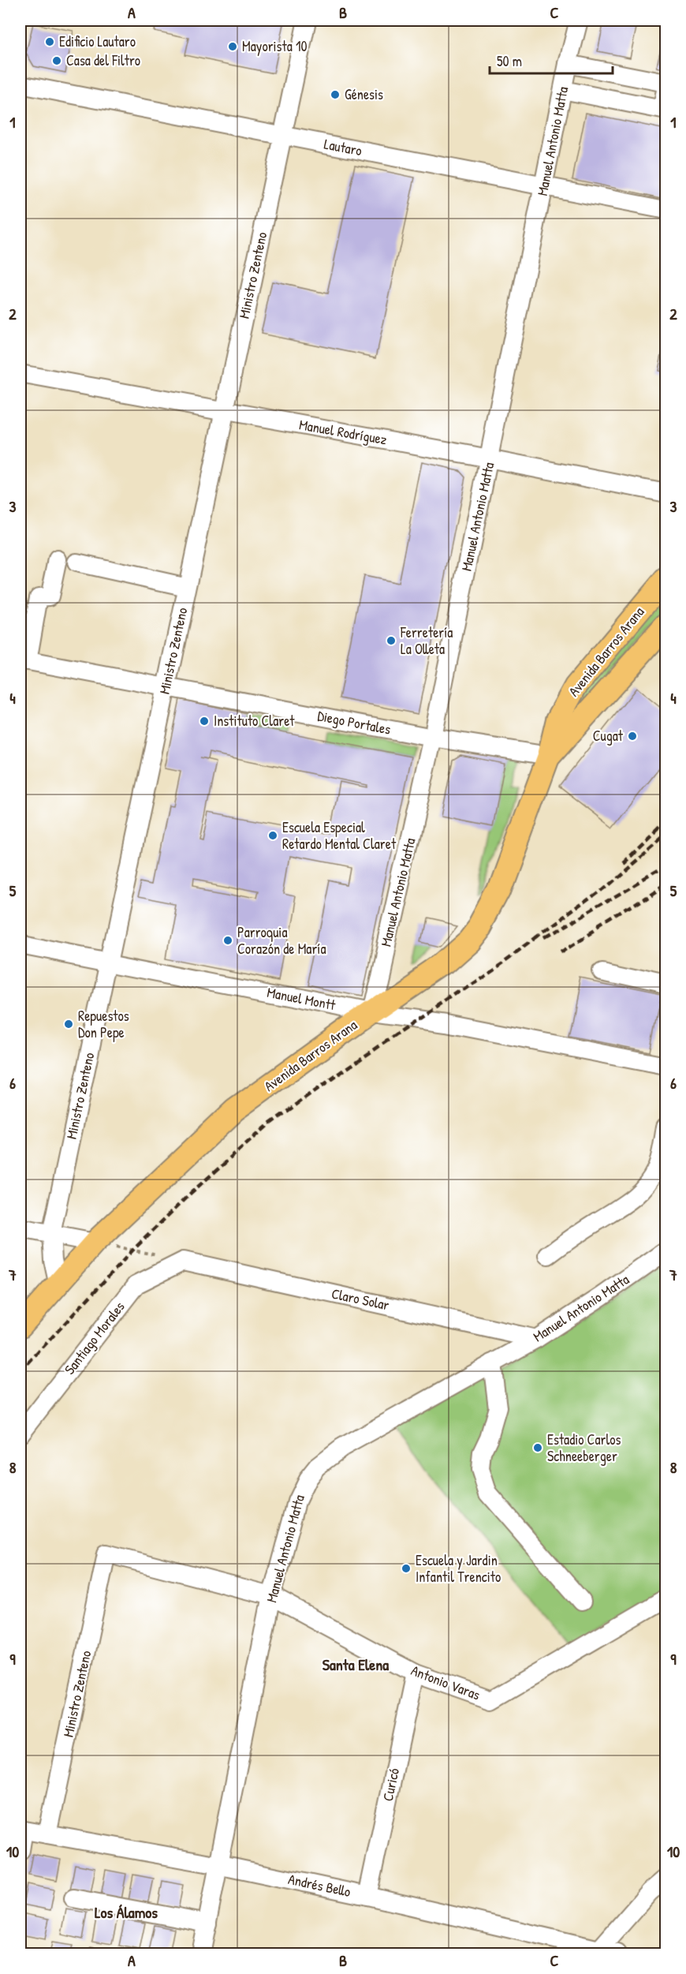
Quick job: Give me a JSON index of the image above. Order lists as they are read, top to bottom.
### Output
{
  "streets": {
    "main road": ["Avenida Barros Arana"],
    "street": [
      "Manuel Antonio Matta",
      "Lautaro",
      "Ministro Zenteno",
      "Manuel Rodríguez",
      "Diego Portales",
      "Manuel Montt",
      "Claro Solar",
      "Santiago Morales",
      "Antonio Varas",
      "Curicó",
      "Andrés Bello"
    ]
  },
  "crossings": [
    ["Manuel Antonio Matta", "Lautaro"],
    ["Manuel Antonio Matta", "Manuel Rodríguez"],
    ["Manuel Antonio Matta", "Avenida Barros Arana"],
    ["Manuel Antonio Matta", "Diego Portales"],
    ["Manuel Antonio Matta", "Manuel Montt"],
    ["Manuel Antonio Matta", "Claro Solar"],
    ["Manuel Antonio Matta", "Antonio Varas"],
    ["Manuel Antonio Matta", "Andrés Bello"],
    ["Lautaro", "Ministro Zenteno"],
    ["Ministro Zenteno", "Manuel Rodríguez"],
    ["Ministro Zenteno", "Avenida Barros Arana"],
    ["Ministro Zenteno", "Diego Portales"],
    ["Ministro Zenteno", "Manuel Montt"],
    ["Ministro Zenteno", "Antonio Varas"],
    ["Ministro Zenteno", "Andrés Bello"],
    ["Avenida Barros Arana", "Diego Portales"],
    ["Avenida Barros Arana", "Manuel Montt"],
    ["Claro Solar", "Santiago Morales"],
    ["Antonio Varas", "Curicó"],
    ["Curicó", "Andrés Bello"]
  ],
  "districts": ["Santa Elena", "Los Álamos"],
  "places": [
    "Edificio Lautaro",
    "Mayorista 10",
    "Casa del Filtro",
    "Génesis",
    "Ferretería La Olleta",
    "Instituto Claret",
    "Cugat",
    "Escuela Especial Retardo Mental Claret",
    "Parroquia Corazón de María",
    "Repuestos Don Pepe",
    "Estadio Carlos Schneeberger",
    "Escuela y Jardin Infantil Trencito"
  ],
  "scale_bar": "50 m",
  "grid": {
    "columns": ["A", "B", "C"],
    "rows": [
      "1",
      "2",
      "3",
      "4",
      "5",
      "6",
      "7",
      "8",
      "9",
      "10"
    ]
  }
}
